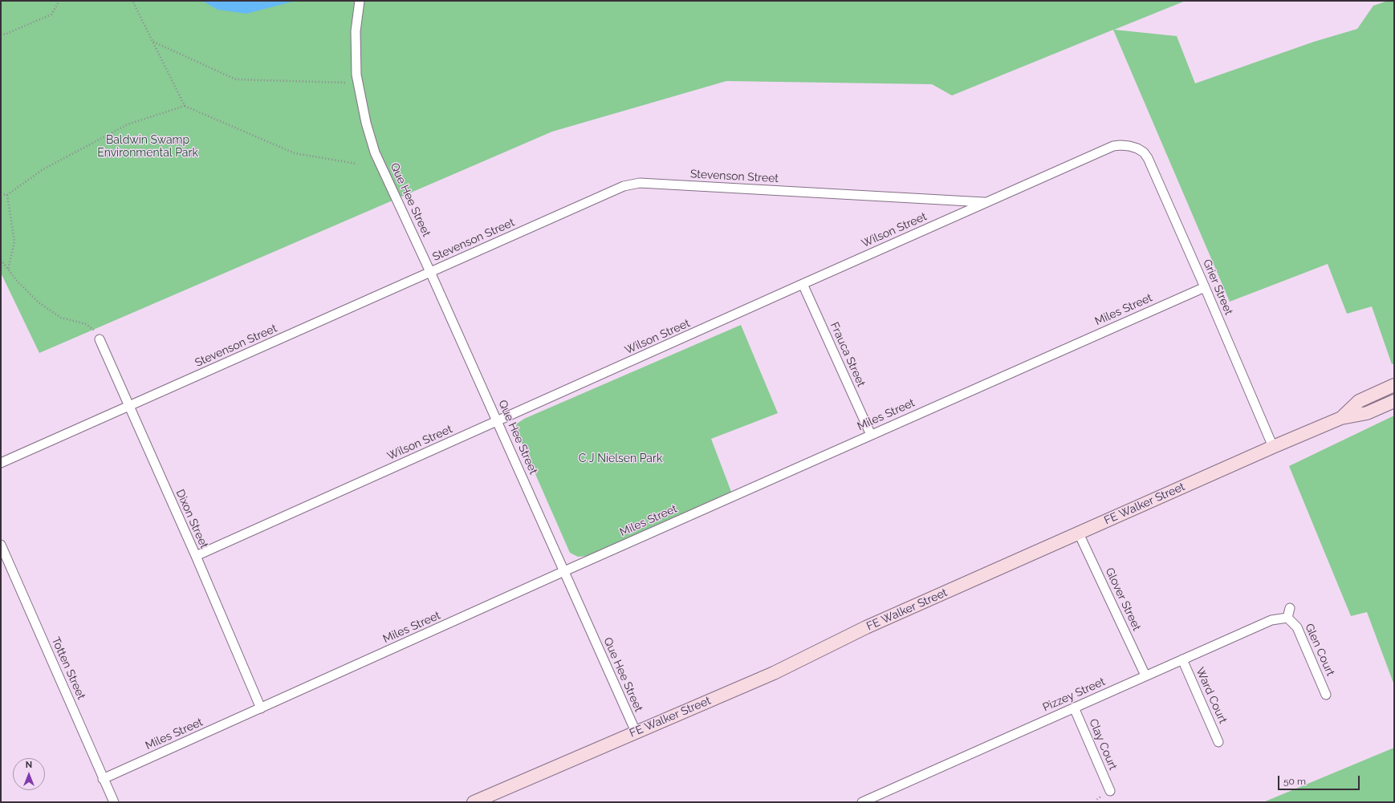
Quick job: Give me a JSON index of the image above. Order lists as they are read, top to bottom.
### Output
{
  "streets": {
    "main road": ["FE Walker Street"],
    "street": [
      "Stevenson Street",
      "Que Hee Street",
      "Wilson Street",
      "Grier Street",
      "Miles Street",
      "Frauca Street",
      "Dixon Street",
      "Glover Street",
      "Glen Court",
      "Totten Street",
      "Pizzey Street",
      "Ward Court",
      "Clay Court"
    ]
  },
  "crossings": [
    ["Stevenson Street", "Que Hee Street"],
    ["Stevenson Street", "Wilson Street"],
    ["Stevenson Street", "Dixon Street"],
    ["Que Hee Street", "Wilson Street"],
    ["Que Hee Street", "Miles Street"],
    ["Que Hee Street", "FE Walker Street"],
    ["Wilson Street", "Grier Street"],
    ["Wilson Street", "Frauca Street"],
    ["Wilson Street", "Dixon Street"],
    ["Grier Street", "Miles Street"],
    ["Grier Street", "FE Walker Street"],
    ["Miles Street", "Frauca Street"],
    ["Miles Street", "Dixon Street"],
    ["Miles Street", "Totten Street"],
    ["FE Walker Street", "Glover Street"],
    ["Glover Street", "Pizzey Street"],
    ["Glen Court", "Pizzey Street"],
    ["Pizzey Street", "Ward Court"],
    ["Pizzey Street", "Clay Court"]
  ],
  "parks": ["Baldwin Swamp Environmental Park", "C J Nielsen Park"],
  "scale_bar": "50 m",
  "north": "top"
}
